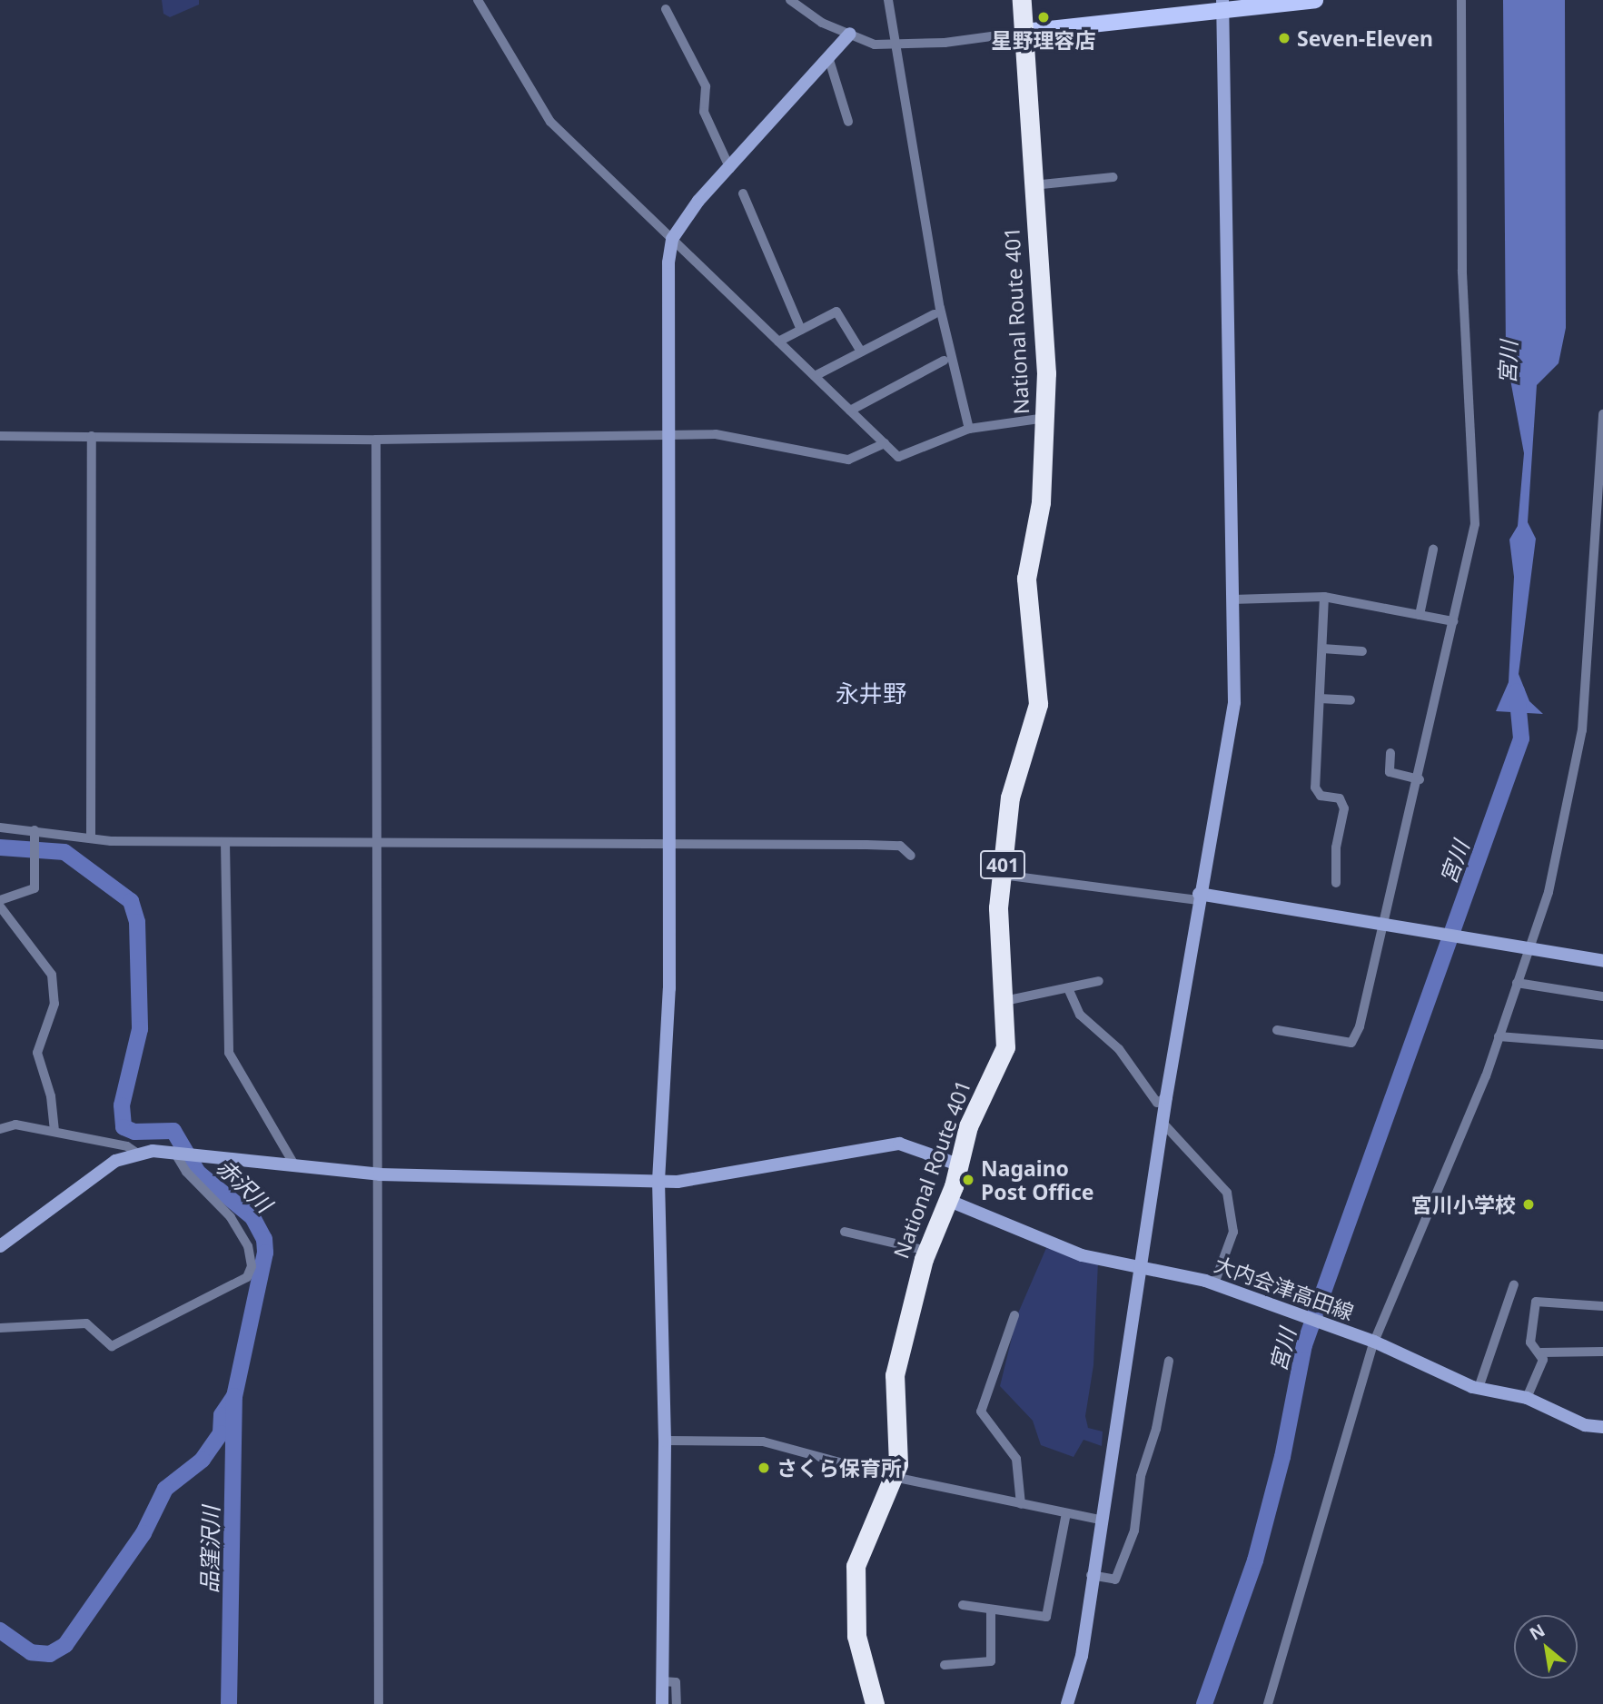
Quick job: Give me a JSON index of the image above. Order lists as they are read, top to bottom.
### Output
{
  "streets": {
    "highway": ["National Route 401", "401"],
    "street": ["大内会津高田線"]
  },
  "crossings": [
    ["National Route 401", "大内会津高田線"]
  ],
  "districts": ["永井野"],
  "water": ["宮川", "赤沢川", "品窪沢川"],
  "places": [
    "星野理容店",
    "Seven-Eleven",
    "Nagaino Post Office",
    "宮川小学校",
    "さくら保育所"
  ],
  "north": "top left"
}
